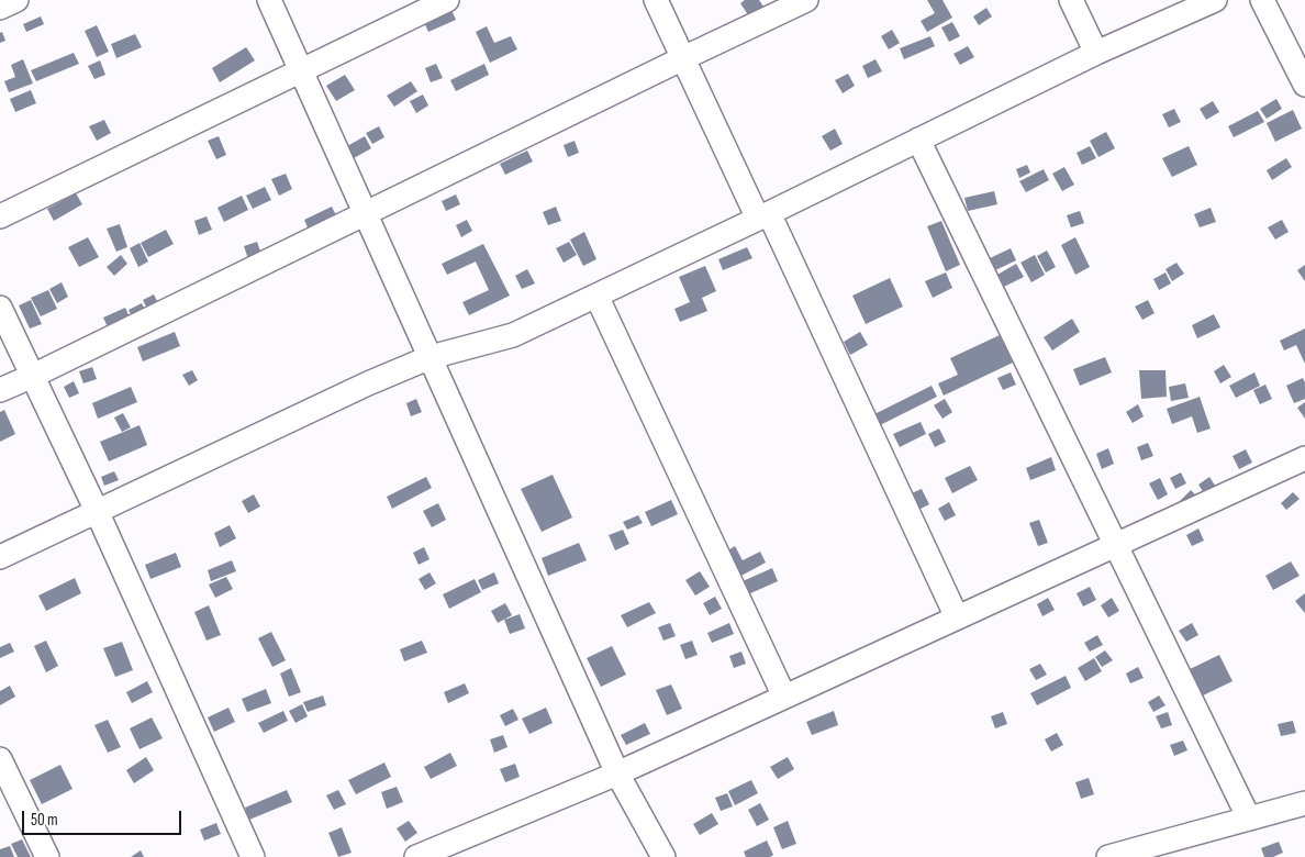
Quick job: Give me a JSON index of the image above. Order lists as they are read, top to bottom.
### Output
{
  "scale_bar": "50 m"
}
